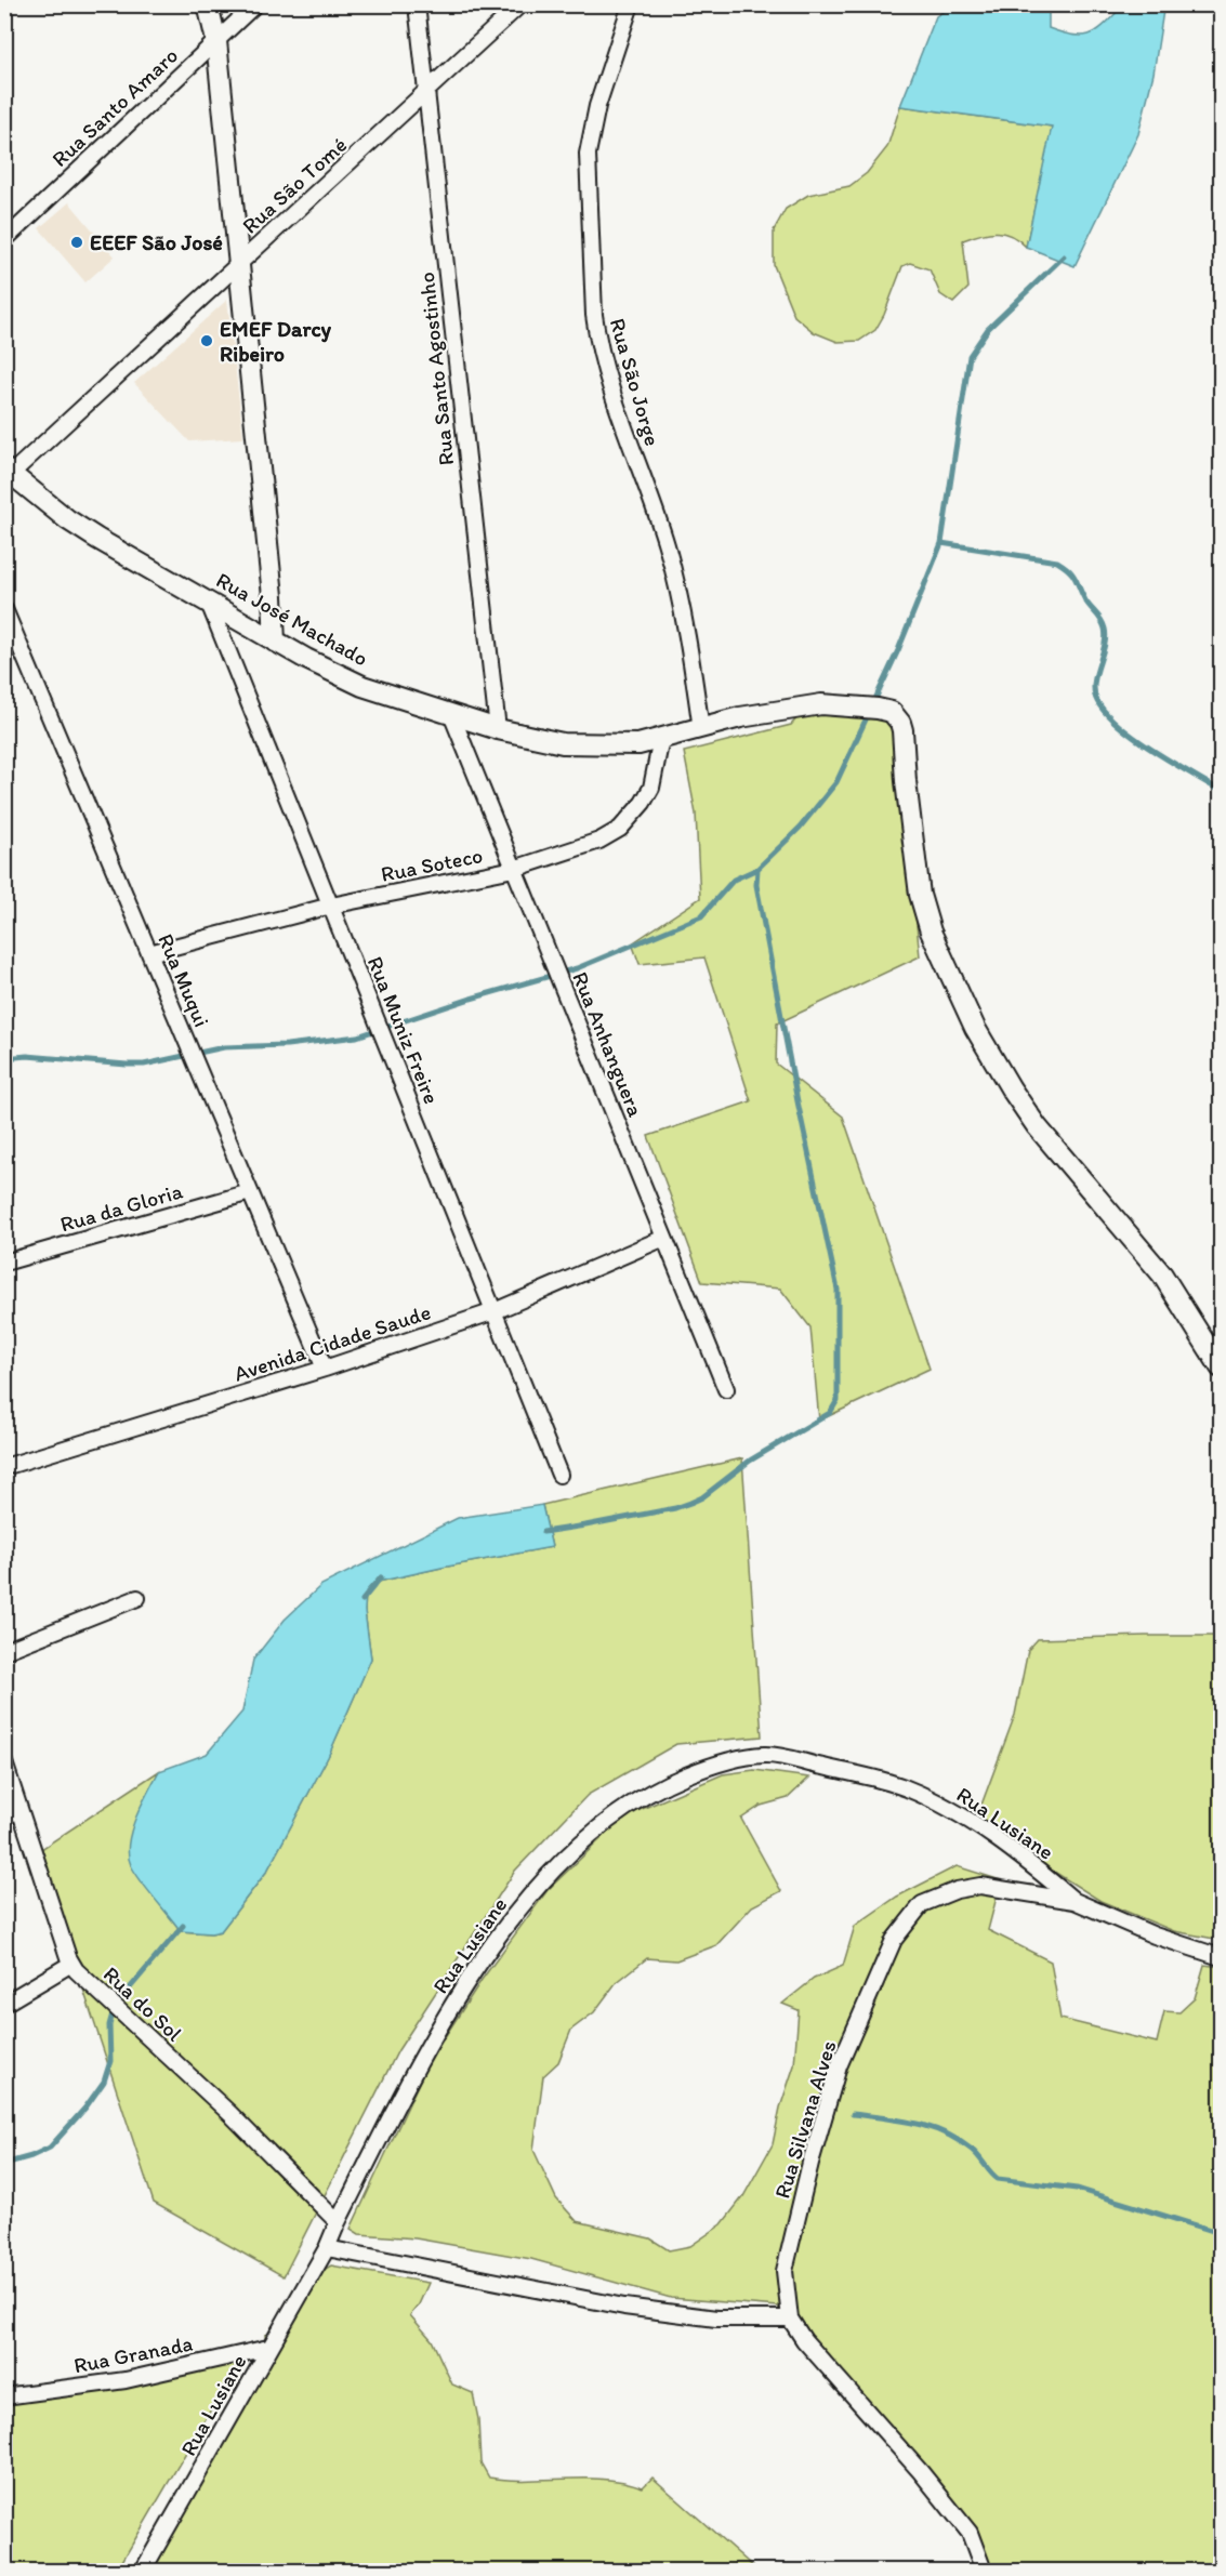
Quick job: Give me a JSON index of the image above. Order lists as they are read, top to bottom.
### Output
{
  "streets": {
    "street": [
      "Rua Santo Amaro",
      "Rua São Tomé",
      "Rua Santo Agostinho",
      "Rua São Jorge",
      "Rua José Machado",
      "Rua Soteco",
      "Rua Muqui",
      "Rua Muniz Freire",
      "Rua Anhanguera",
      "Rua da Gloria",
      "Avenida Cidade Saude",
      "Rua Lusiane",
      "Rua do Sol",
      "Rua Silvana Alves",
      "Rua Granada"
    ]
  },
  "crossings": [
    ["Rua São Tomé", "Rua Santo Agostinho"],
    ["Rua São Tomé", "Rua José Machado"],
    ["Rua Santo Agostinho", "Rua José Machado"],
    ["Rua São Jorge", "Rua José Machado"],
    ["Rua José Machado", "Rua Soteco"],
    ["Rua José Machado", "Rua Muniz Freire"],
    ["Rua José Machado", "Rua Anhanguera"],
    ["Rua Soteco", "Rua Muqui"],
    ["Rua Soteco", "Rua Muniz Freire"],
    ["Rua Soteco", "Rua Anhanguera"],
    ["Rua Muqui", "Rua da Gloria"],
    ["Rua Muqui", "Avenida Cidade Saude"],
    ["Rua Muniz Freire", "Avenida Cidade Saude"],
    ["Rua Anhanguera", "Avenida Cidade Saude"],
    ["Rua Lusiane", "Rua do Sol"],
    ["Rua Lusiane", "Rua Silvana Alves"],
    ["Rua Lusiane", "Rua Granada"]
  ],
  "places": ["EEEF São José", "EMEF Darcy Ribeiro"]
}
